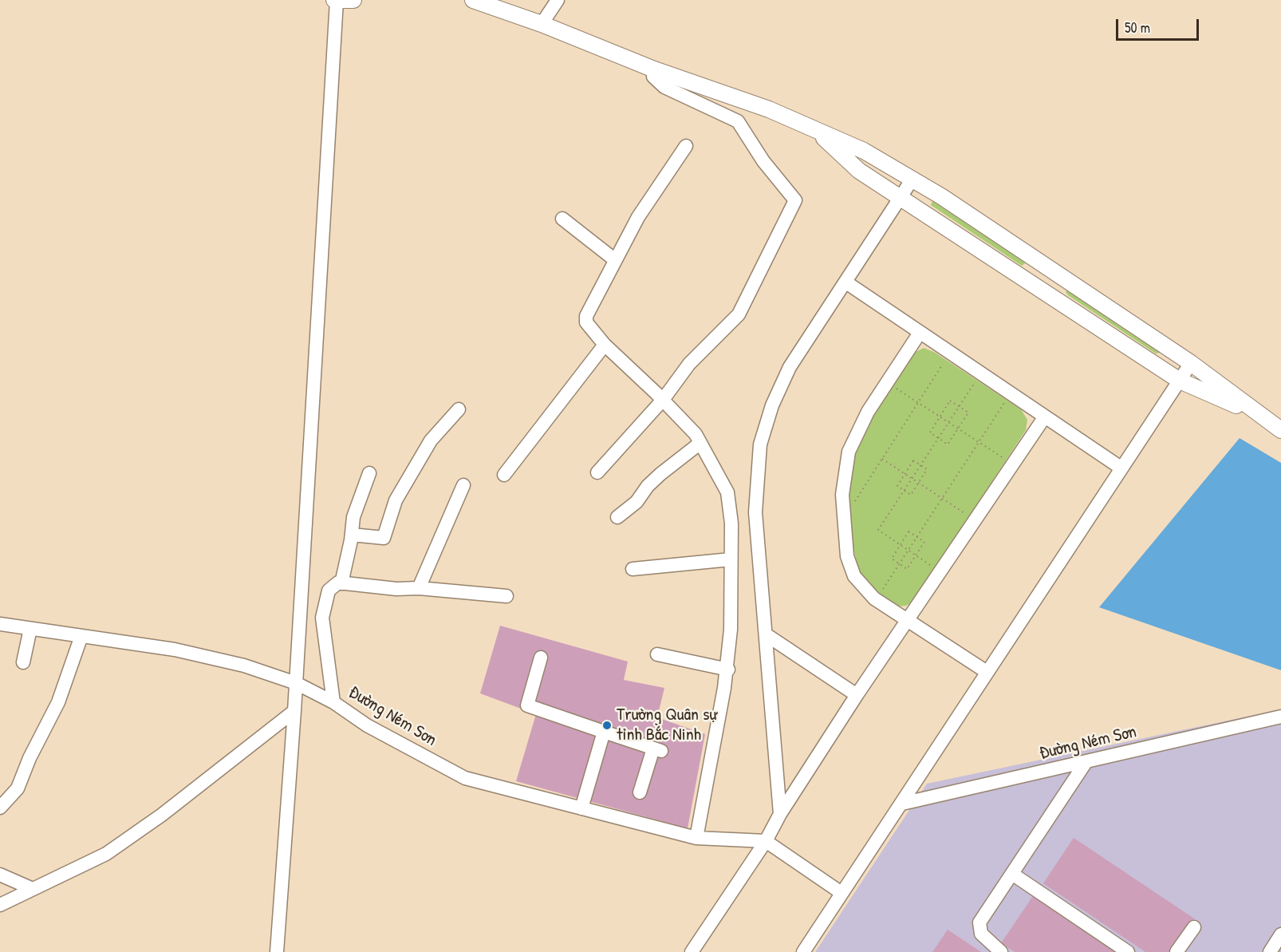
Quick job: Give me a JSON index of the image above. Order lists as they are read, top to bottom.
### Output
{
  "streets": {
    "street": ["Đường Ném Sơn"]
  },
  "places": ["Trường Quân sự tỉnh Bắc Ninh"],
  "scale_bar": "50 m"
}
